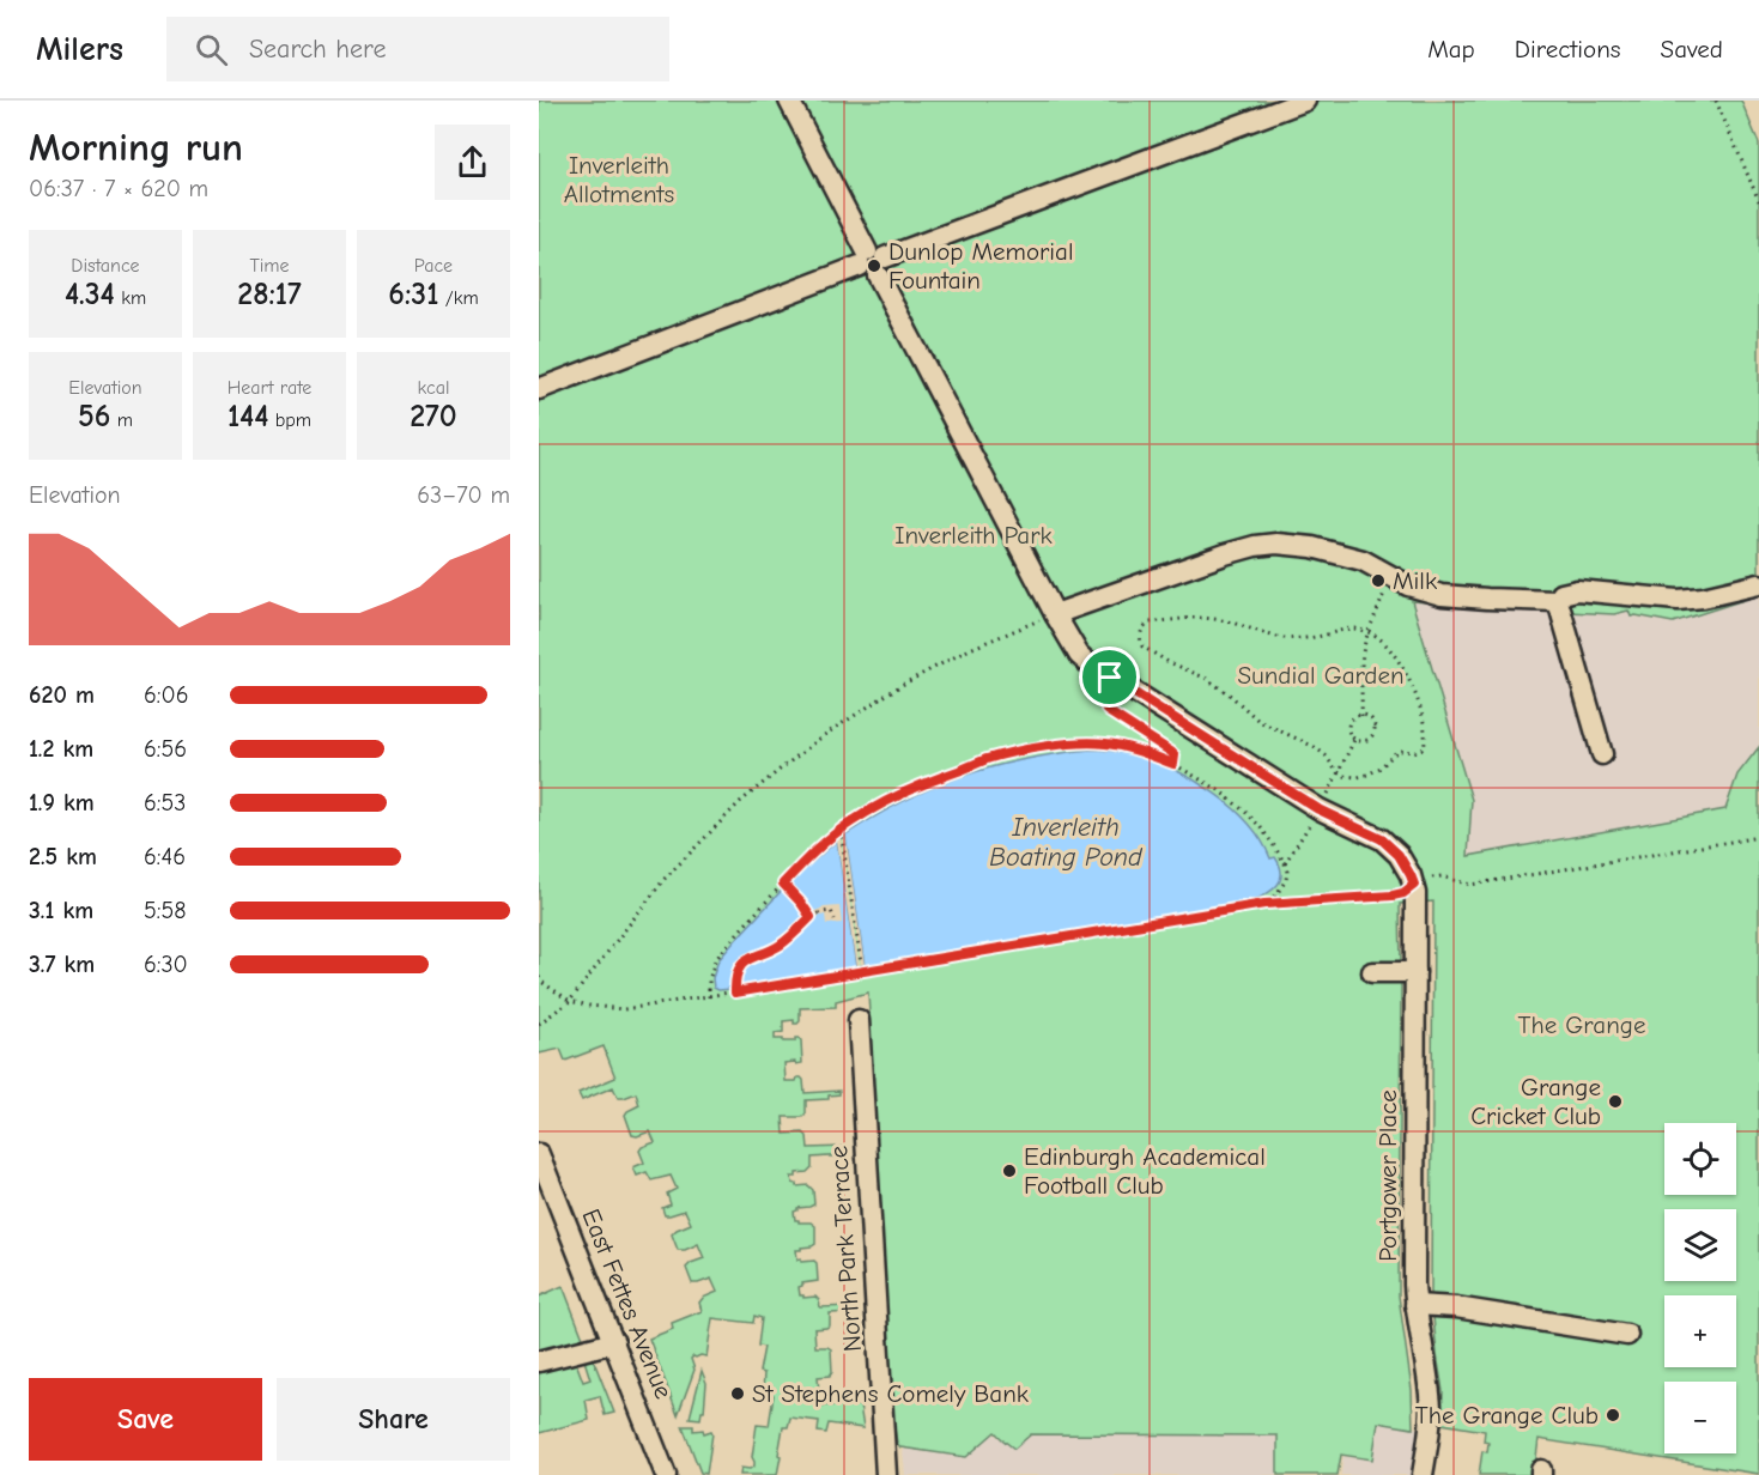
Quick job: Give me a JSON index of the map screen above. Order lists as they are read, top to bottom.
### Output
{
  "streets": {
    "street": ["Portgower Place", "North Park Terrace", "East Fettes Avenue"]
  },
  "water": ["Inverleith Boating Pond"],
  "parks": [
    "Inverleith Allotments",
    "Inverleith Park",
    "Sundial Garden",
    "The Grange"
  ],
  "places": [
    "Dunlop Memorial Fountain",
    "Milk",
    "Grange Cricket Club",
    "Edinburgh Academical Football Club",
    "St Stephens Comely Bank",
    "The Grange Club"
  ],
  "page": {
    "header": "Milers",
    "search": "Search here",
    "nav": ["Map", "Directions", "Saved"],
    "heading": ["Morning run", "06:37 · 7 × 620 m"],
    "stats": [
      ["Distance", "4.34 km"],
      ["Time", "28:17"],
      ["Pace", "6:31 /km"],
      ["Elevation", "56 m"],
      ["Heart rate", "144 bpm"],
      ["kcal", "270"]
    ],
    "chart": ["Elevation", "63–70 m"],
    "list": [
      {
        "name": "620 m",
        "note": "6:06"
      },
      {
        "name": "1.2 km",
        "note": "6:56"
      },
      {
        "name": "1.9 km",
        "note": "6:53"
      },
      {
        "name": "2.5 km",
        "note": "6:46"
      },
      {
        "name": "3.1 km",
        "note": "5:58"
      },
      {
        "name": "3.7 km",
        "note": "6:30"
      }
    ],
    "map_buttons": ["+", "−"],
    "buttons": ["Save", "Share"]
  }
}
